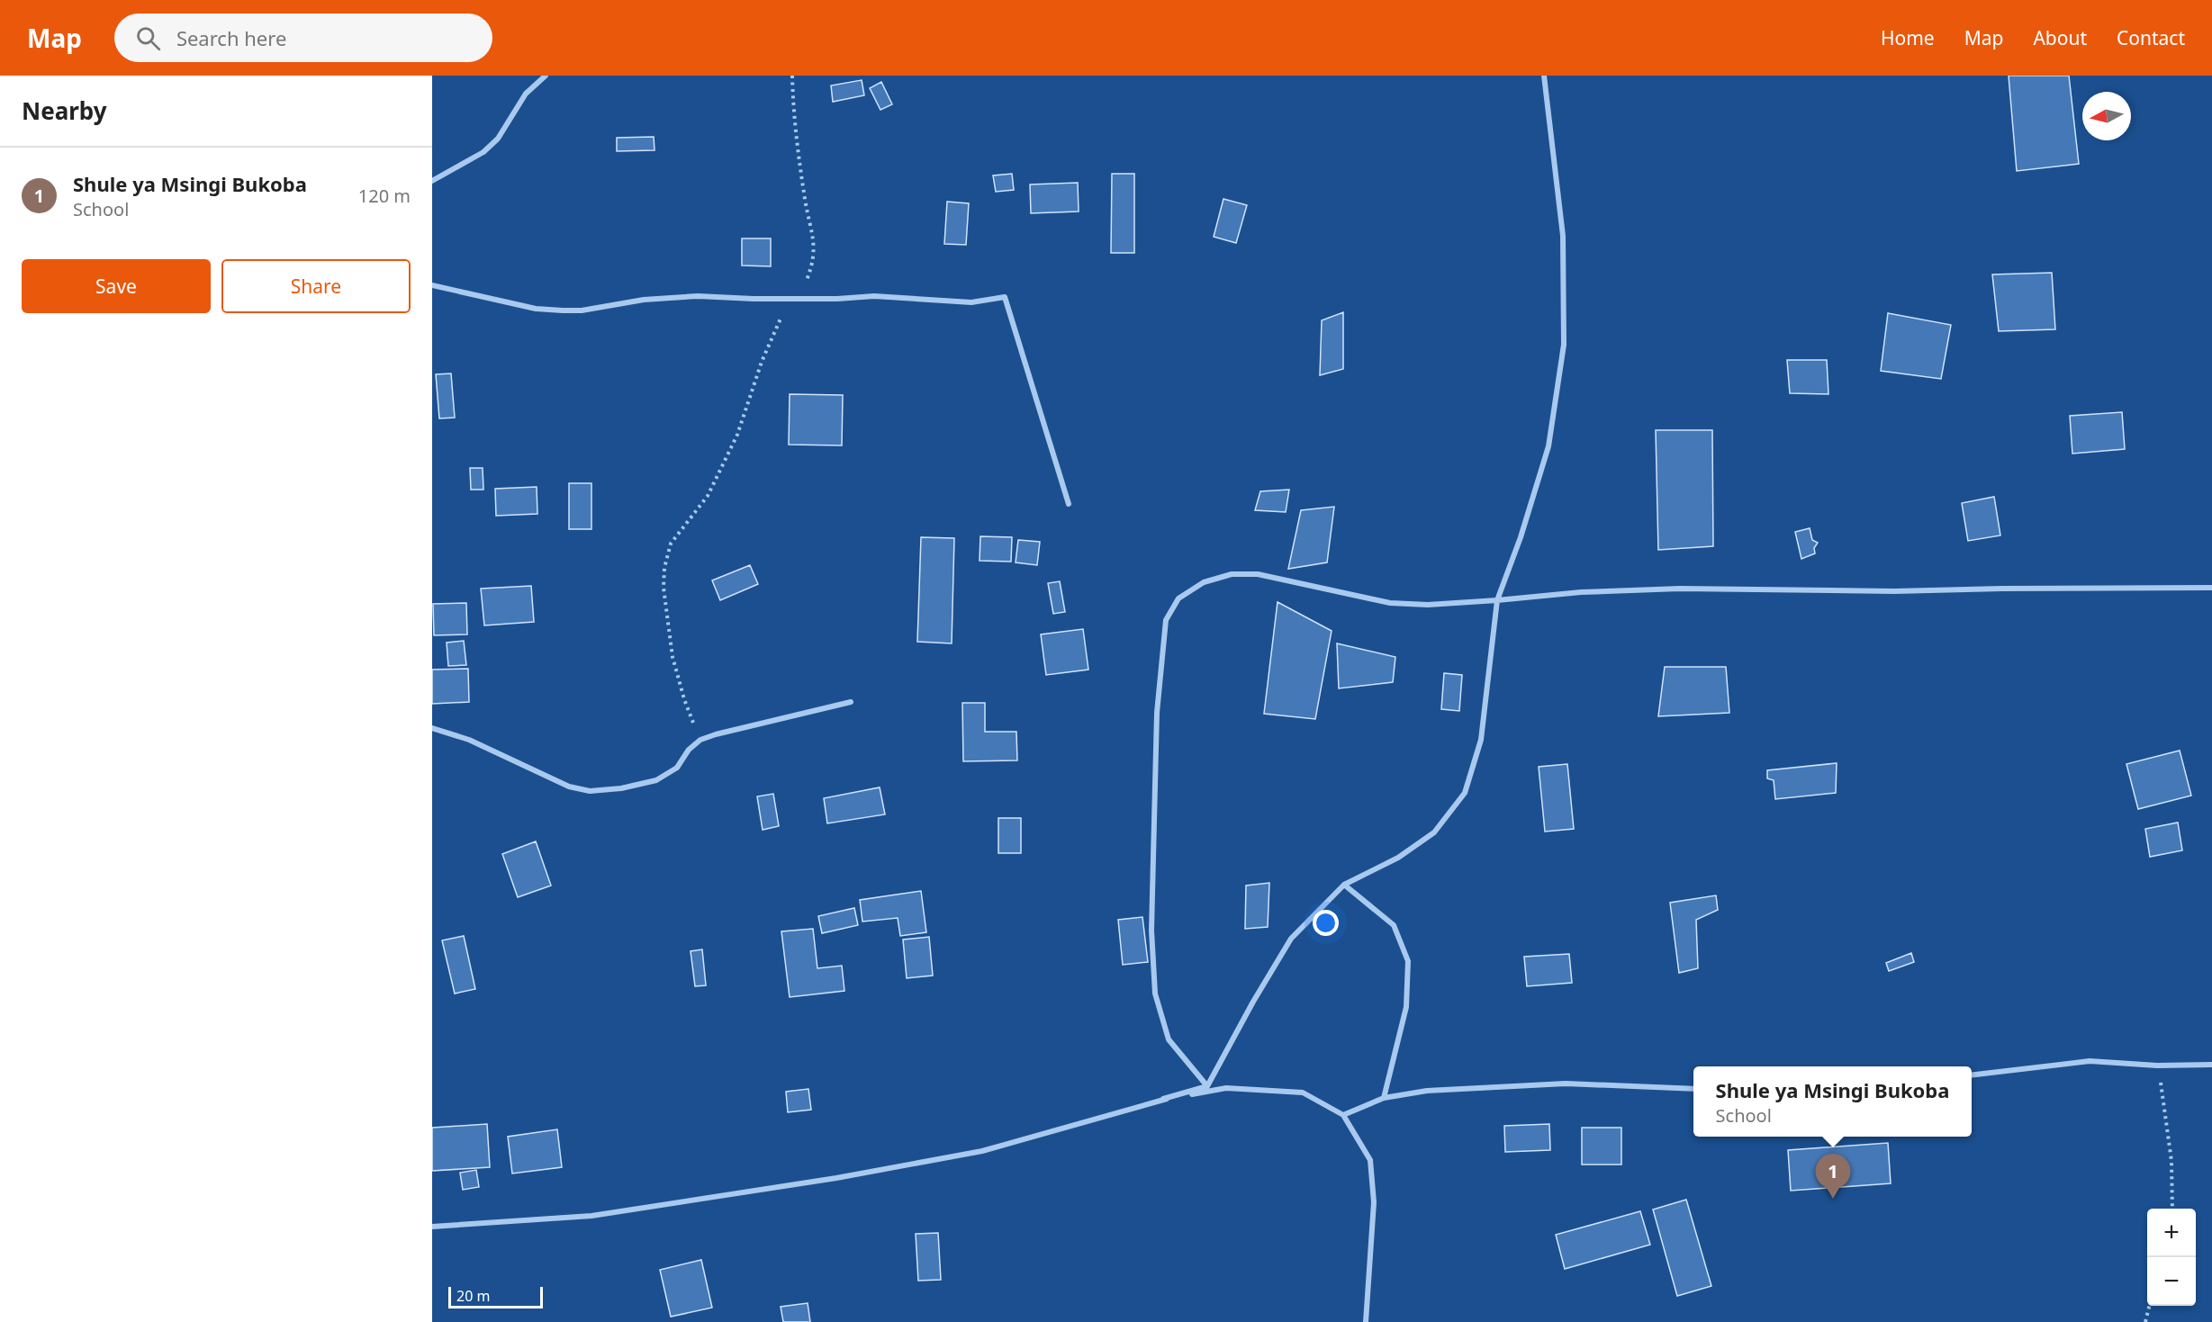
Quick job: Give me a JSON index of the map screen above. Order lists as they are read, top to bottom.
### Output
{
  "scale_bar": "20 m",
  "north": "left",
  "page": {
    "header": "Map",
    "search": "Search here",
    "nav": [
      "Home",
      "Map",
      "About",
      "Contact"
    ],
    "heading": "Nearby",
    "list": [
      {
        "mark": "1",
        "name": "Shule ya Msingi Bukoba",
        "note": "School",
        "value": "120 m"
      }
    ],
    "buttons": ["Save", "Share"],
    "popup": ["Shule ya Msingi Bukoba", "School"],
    "pins": "1",
    "map_buttons": ["+", "−"],
    "scale": "20 m"
  }
}
